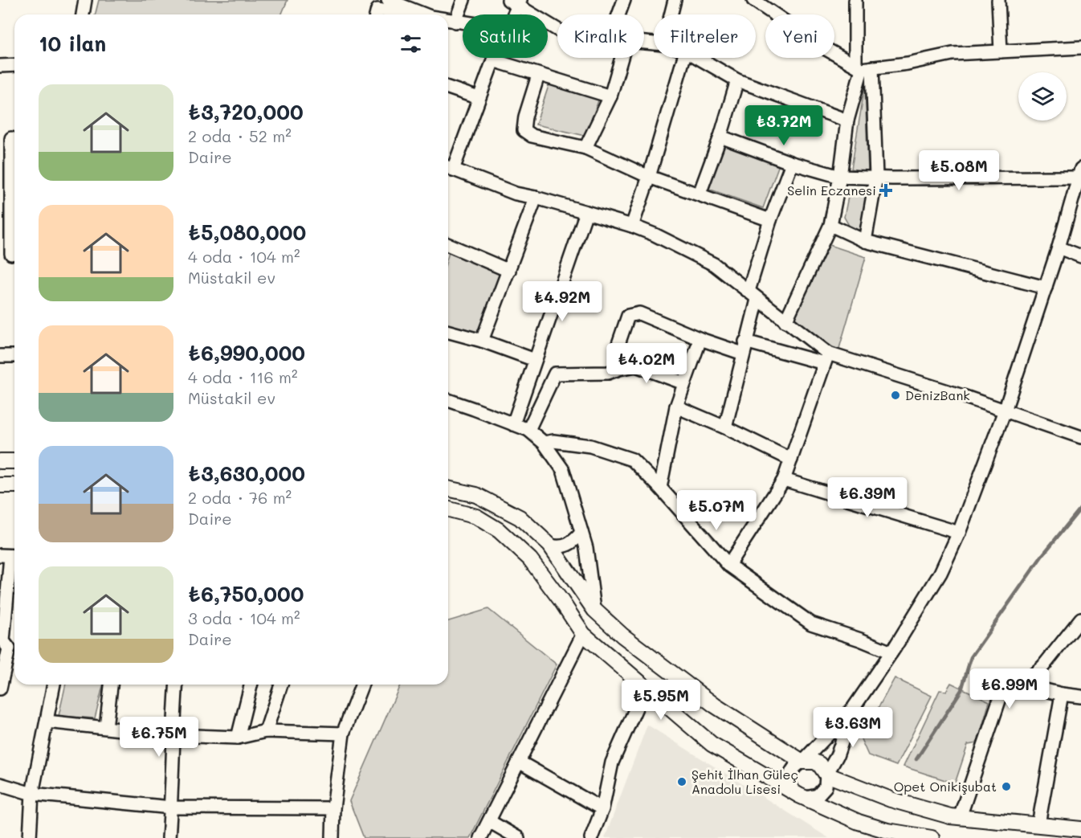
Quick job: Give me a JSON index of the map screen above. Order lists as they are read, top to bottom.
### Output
{
  "places": {
    "health": ["Selin Eczanesi"],
    "other": ["DenizBank", "Şehit İlhan Güleç Anadolu Lisesi", "Opet Onikişubat"]
  },
  "page": {
    "chip": [
      "Satılık",
      "Kiralık",
      "Filtreler",
      "Yeni"
    ],
    "heading": "10 ilan",
    "list": [
      {
        "name": "₺3,720,000",
        "note": "2 oda · 52 m² · Daire"
      },
      {
        "name": "₺5,080,000",
        "note": "4 oda · 104 m² · Müstakil ev"
      },
      {
        "name": "₺6,990,000",
        "note": "4 oda · 116 m² · Müstakil ev"
      },
      {
        "name": "₺3,630,000",
        "note": "2 oda · 76 m² · Daire"
      },
      {
        "name": "₺6,750,000",
        "note": "3 oda · 104 m² · Daire"
      }
    ],
    "price": [
      "₺3.72M",
      "₺5.08M",
      "₺4.92M",
      "₺4.02M",
      "₺6.39M",
      "₺5.07M",
      "₺6.99M",
      "₺5.95M",
      "₺3.63M",
      "₺6.75M"
    ]
  }
}
